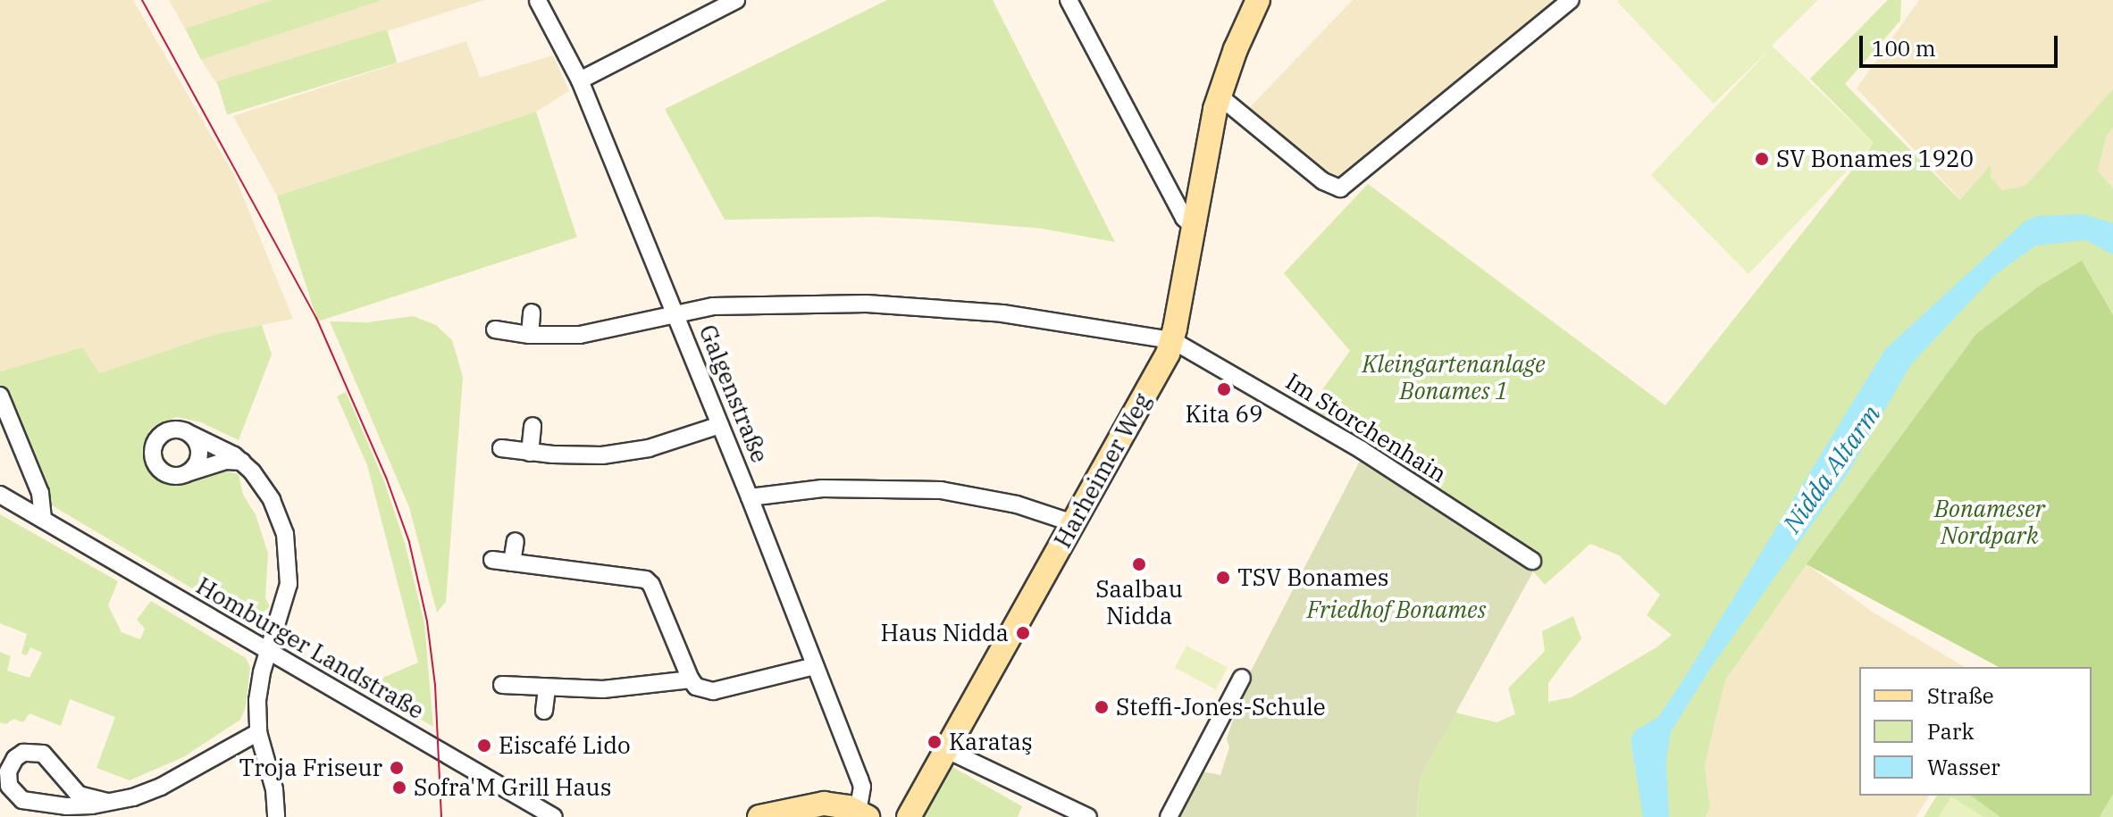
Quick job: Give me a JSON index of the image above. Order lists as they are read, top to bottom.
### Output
{
  "streets": {
    "street": [
      "Galgenstraße",
      "Im Storchenhain",
      "Harheimer Weg",
      "Homburger Landstraße"
    ]
  },
  "crossings": [
    ["Im Storchenhain", "Harheimer Weg"]
  ],
  "water": ["Nidda Altarm"],
  "parks": ["Kleingartenanlage Bonames 1", "Bonameser Nordpark", "Friedhof Bonames"],
  "places": [
    "SV Bonames 1920",
    "Kita 69",
    "Saalbau Nidda",
    "TSV Bonames",
    "Haus Nidda",
    "Steffi-Jones-Schule",
    "Karataş",
    "Eiscafé Lido",
    "Troja Friseur",
    "Sofra'M Grill Haus"
  ],
  "legend": ["Straße", "Park", "Wasser"],
  "scale_bar": "100 m"
}
